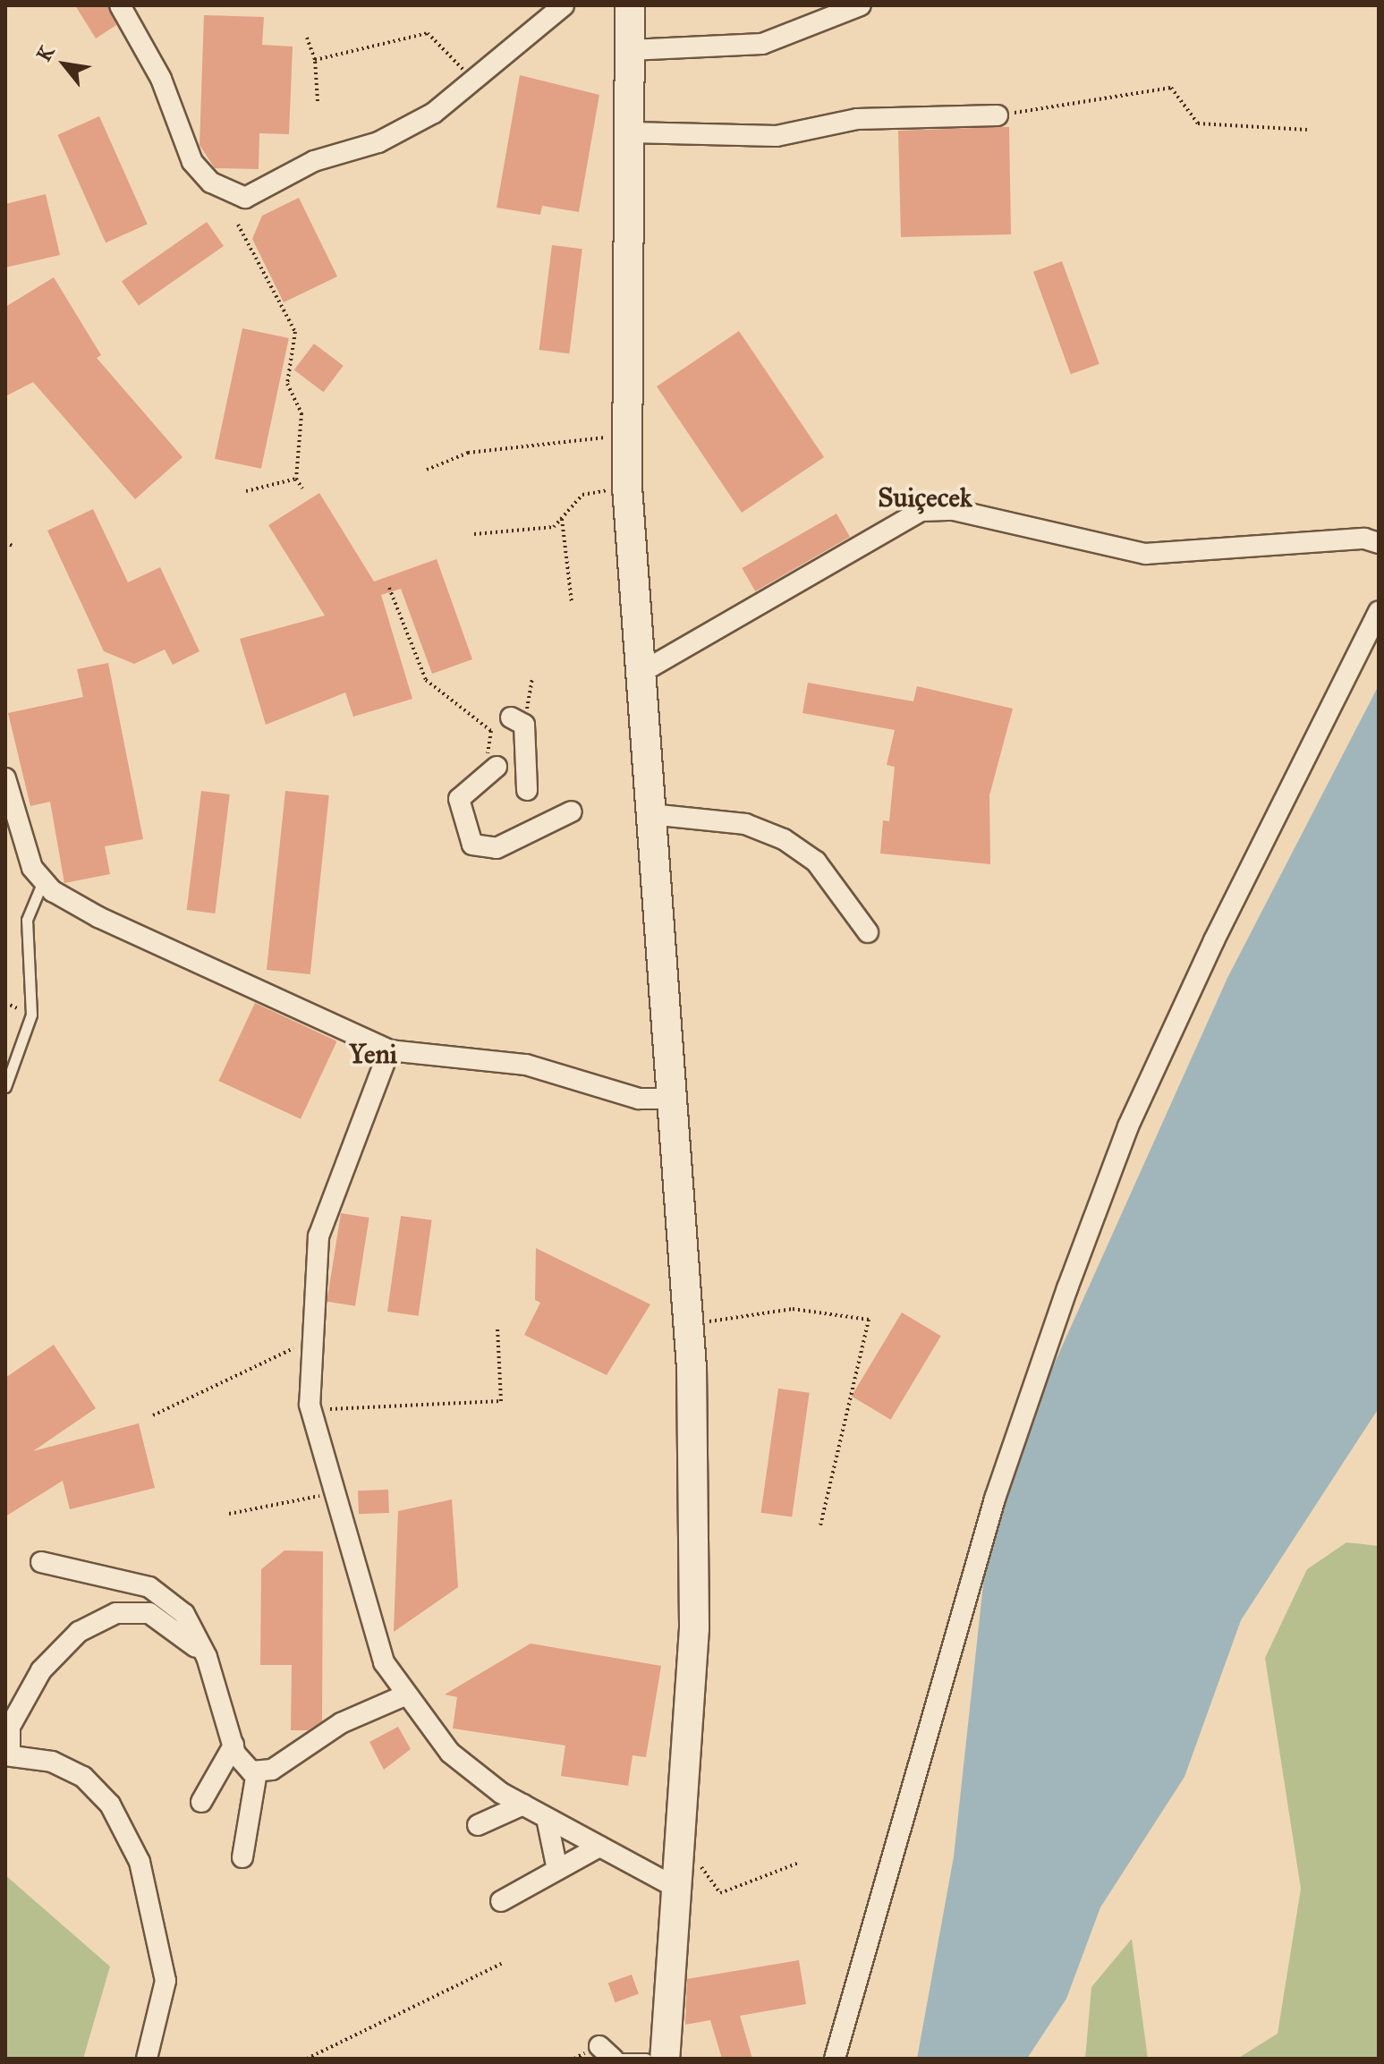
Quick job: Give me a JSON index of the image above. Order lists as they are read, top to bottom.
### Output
{
  "districts": ["Suiçecek", "Yeni"],
  "north": "top left"
}
